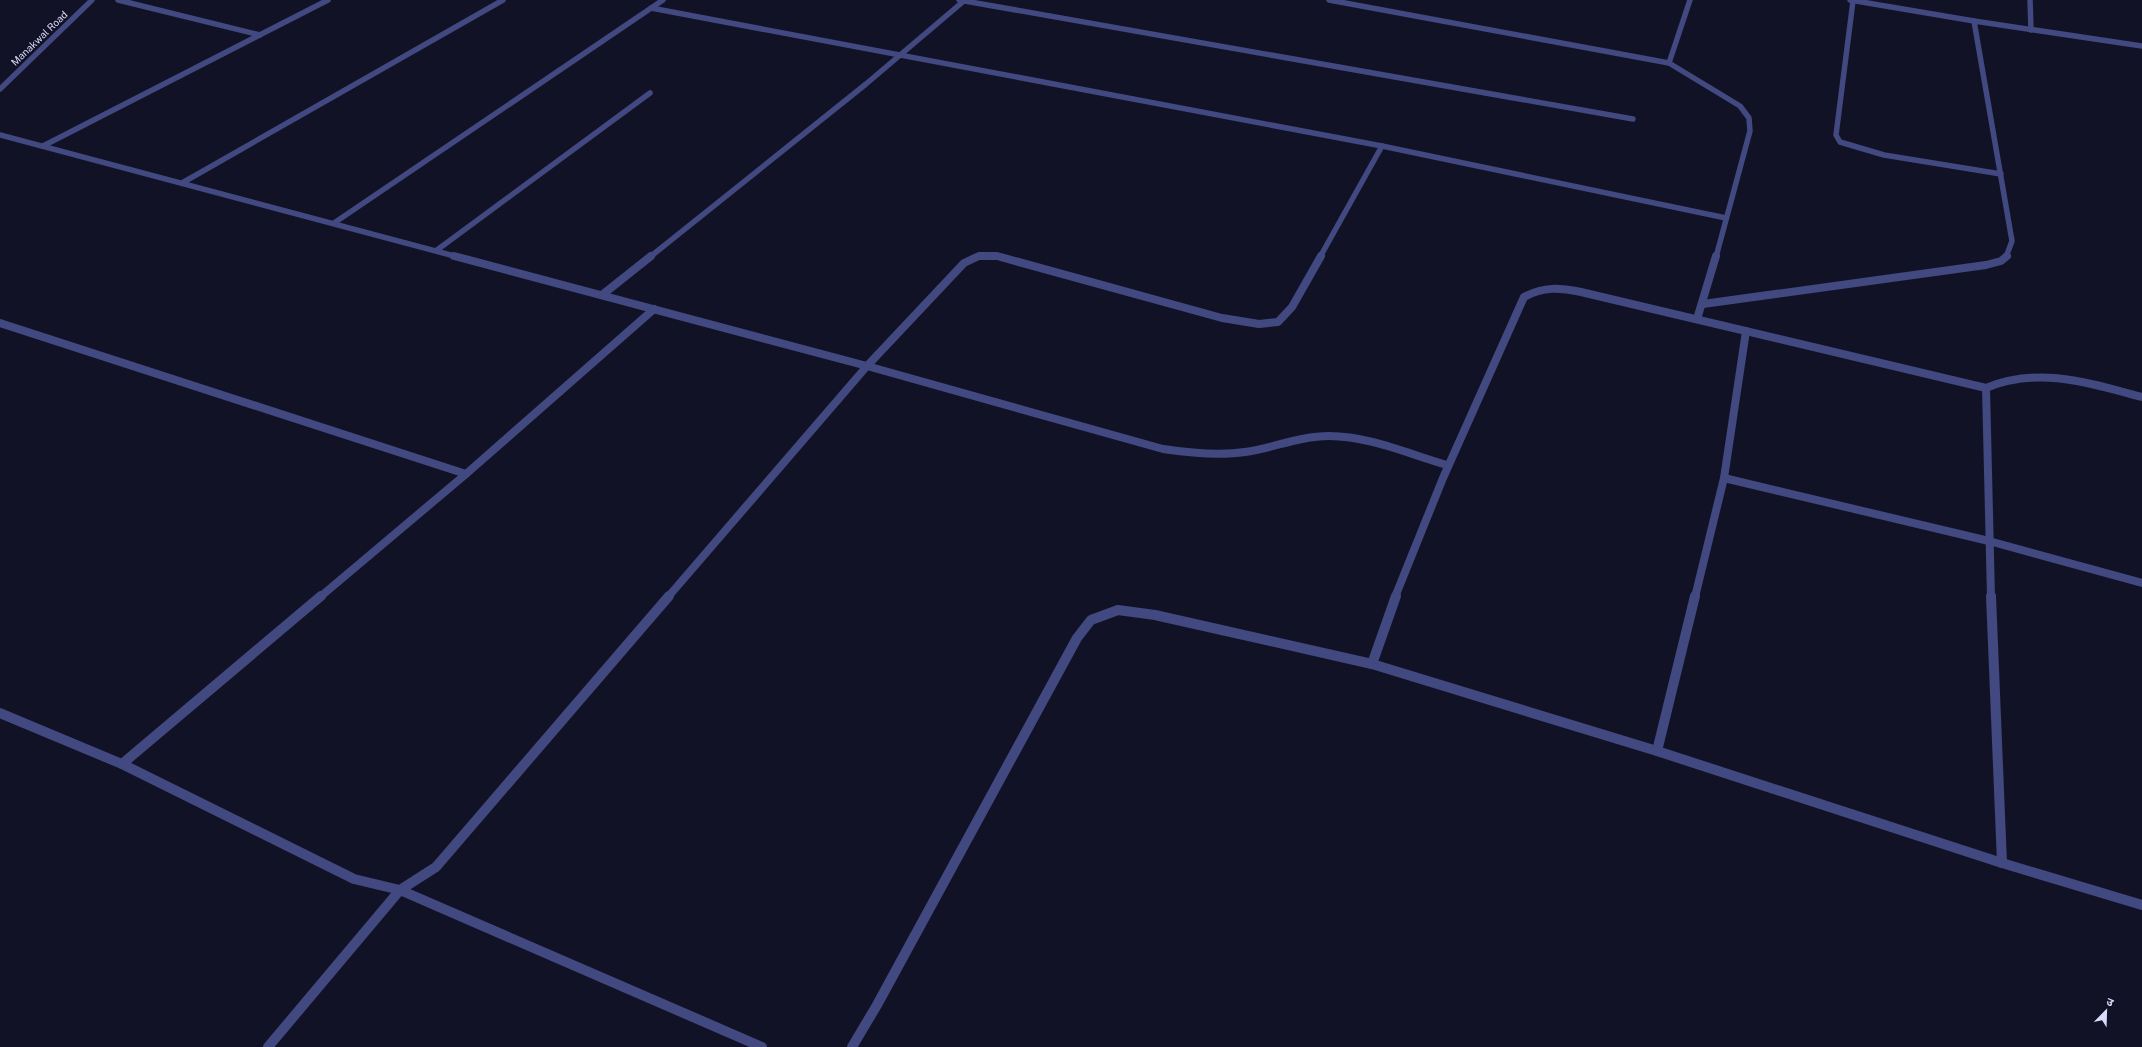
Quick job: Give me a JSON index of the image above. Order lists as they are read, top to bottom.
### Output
{
  "streets": {
    "street": ["Manakwal Road"]
  },
  "north": "top right"
}
